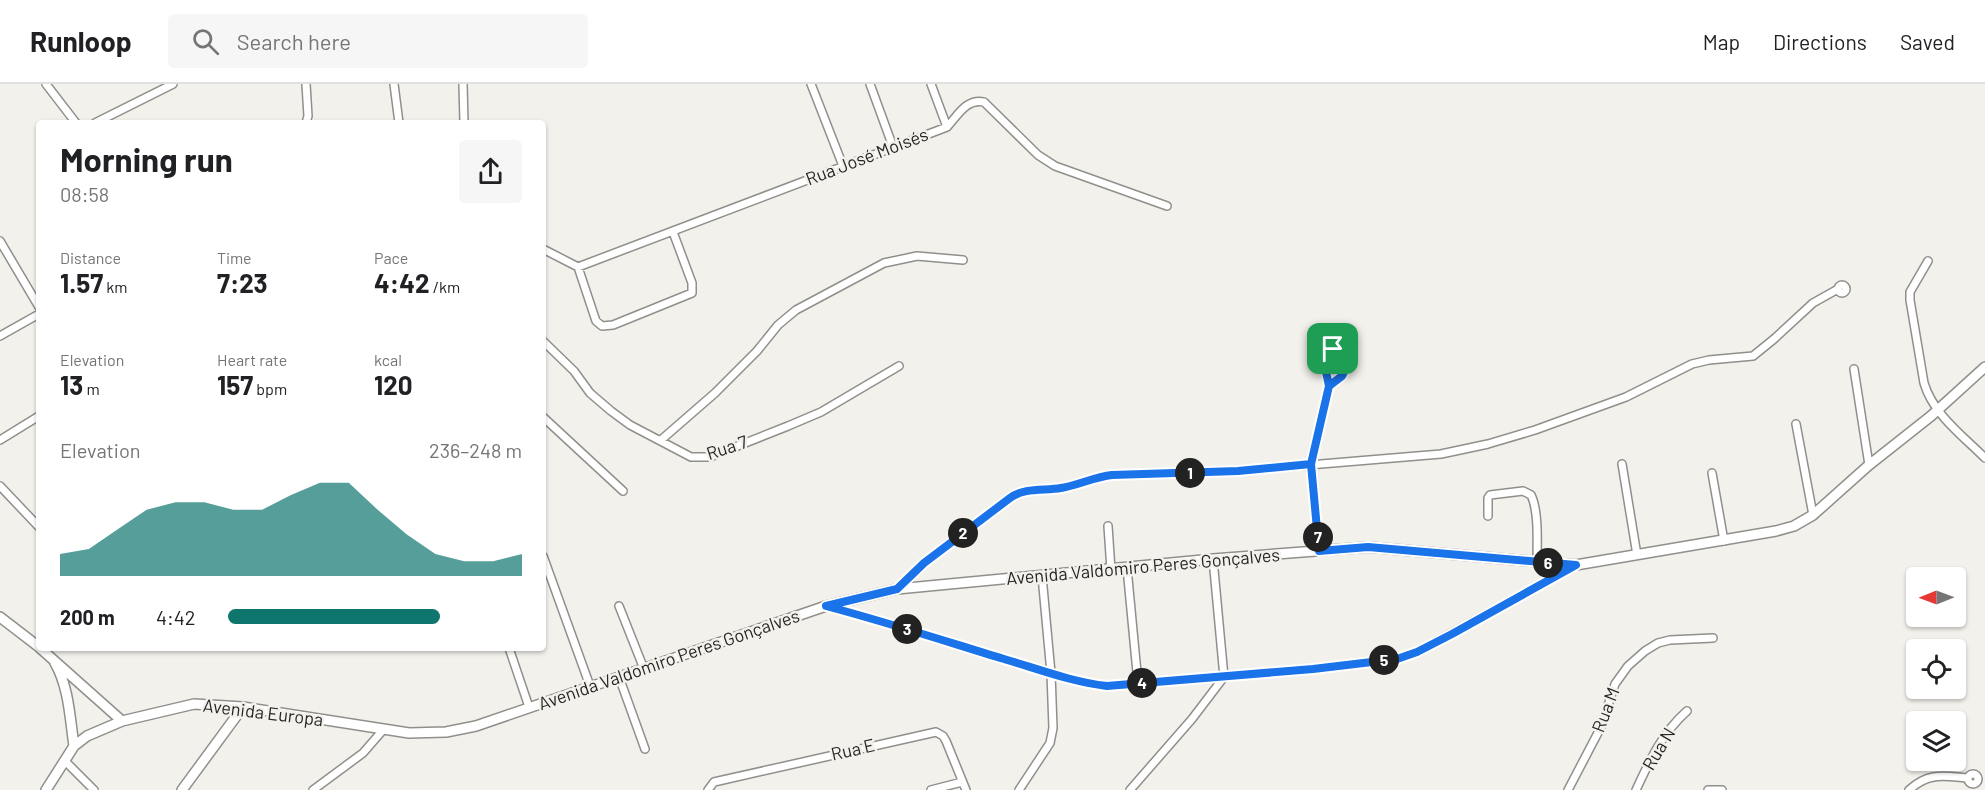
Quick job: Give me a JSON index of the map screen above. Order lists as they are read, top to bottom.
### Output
{
  "streets": {
    "street": [
      "Rua José Moisés",
      "Rua 7",
      "Avenida Valdomiro Peres Gonçalves",
      "Rua M",
      "Avenida Europa",
      "Rua N",
      "Rua E"
    ]
  },
  "crossings": [
    ["Avenida Valdomiro Peres Gonçalves", "Avenida Europa"]
  ],
  "north": "left",
  "page": {
    "header": "Runloop",
    "search": "Search here",
    "nav": ["Map", "Directions", "Saved"],
    "heading": ["Morning run", "08:58"],
    "stats": [
      ["Distance", "1.57 km"],
      ["Time", "7:23"],
      ["Pace", "4:42 /km"],
      ["Elevation", "13 m"],
      ["Heart rate", "157 bpm"],
      ["kcal", "120"]
    ],
    "chart": ["Elevation", "236–248 m"],
    "pins": [
      "1",
      "2",
      "7",
      "6",
      "3",
      "5",
      "4"
    ],
    "list": [
      {
        "name": "200 m",
        "note": "4:42"
      }
    ]
  }
}
